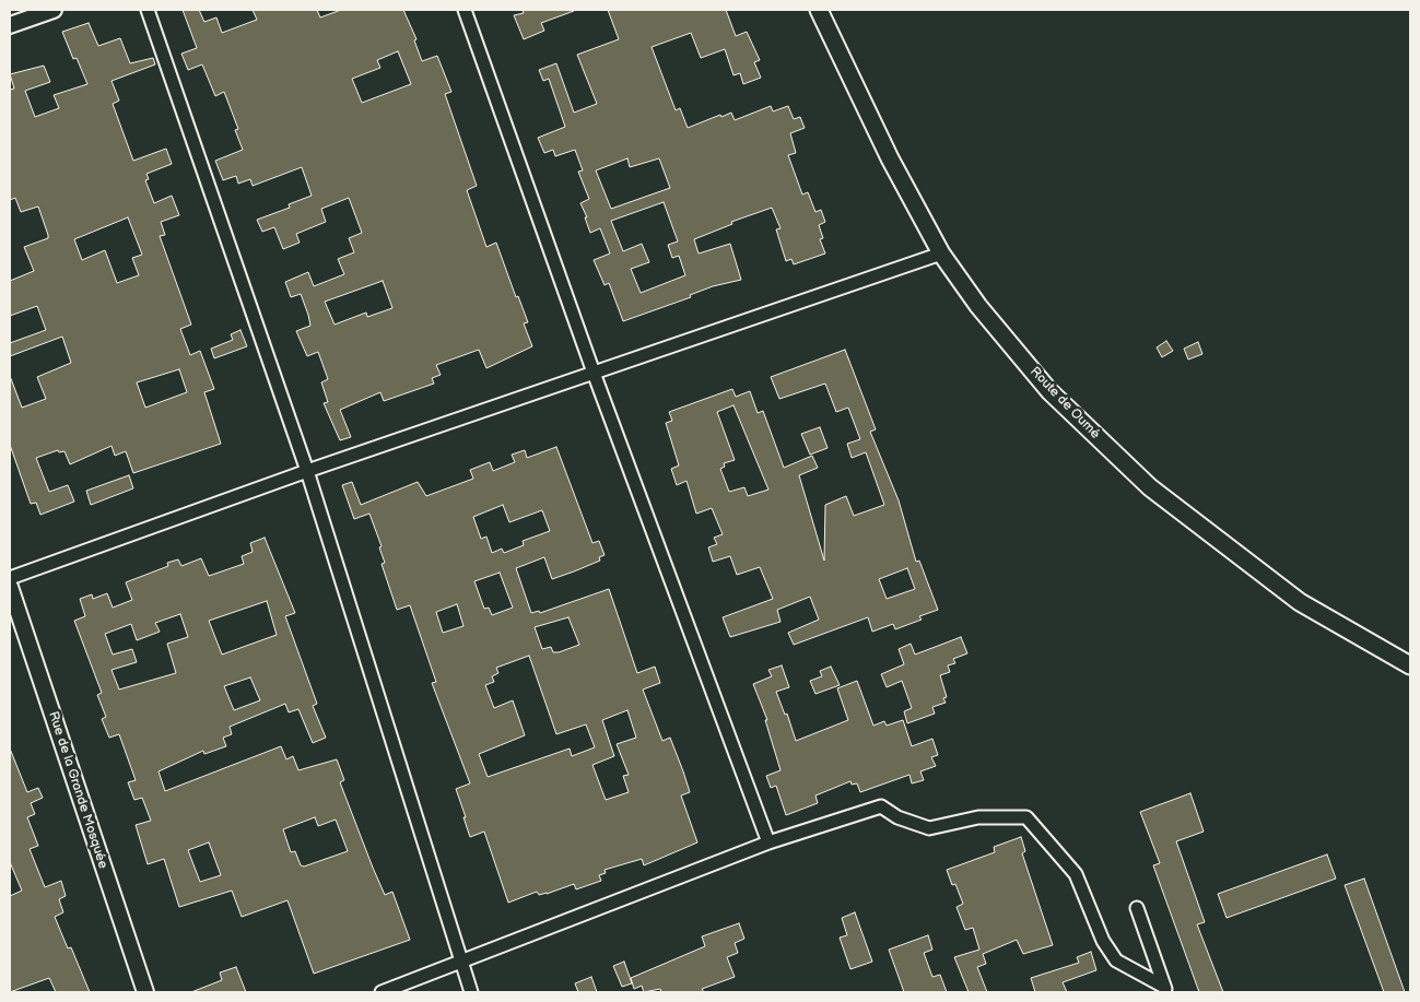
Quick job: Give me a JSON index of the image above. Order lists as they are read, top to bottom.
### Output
{
  "streets": {
    "main road": ["Route de Oumé"],
    "street": ["Rue de la Grande Mosquée"]
  }
}
